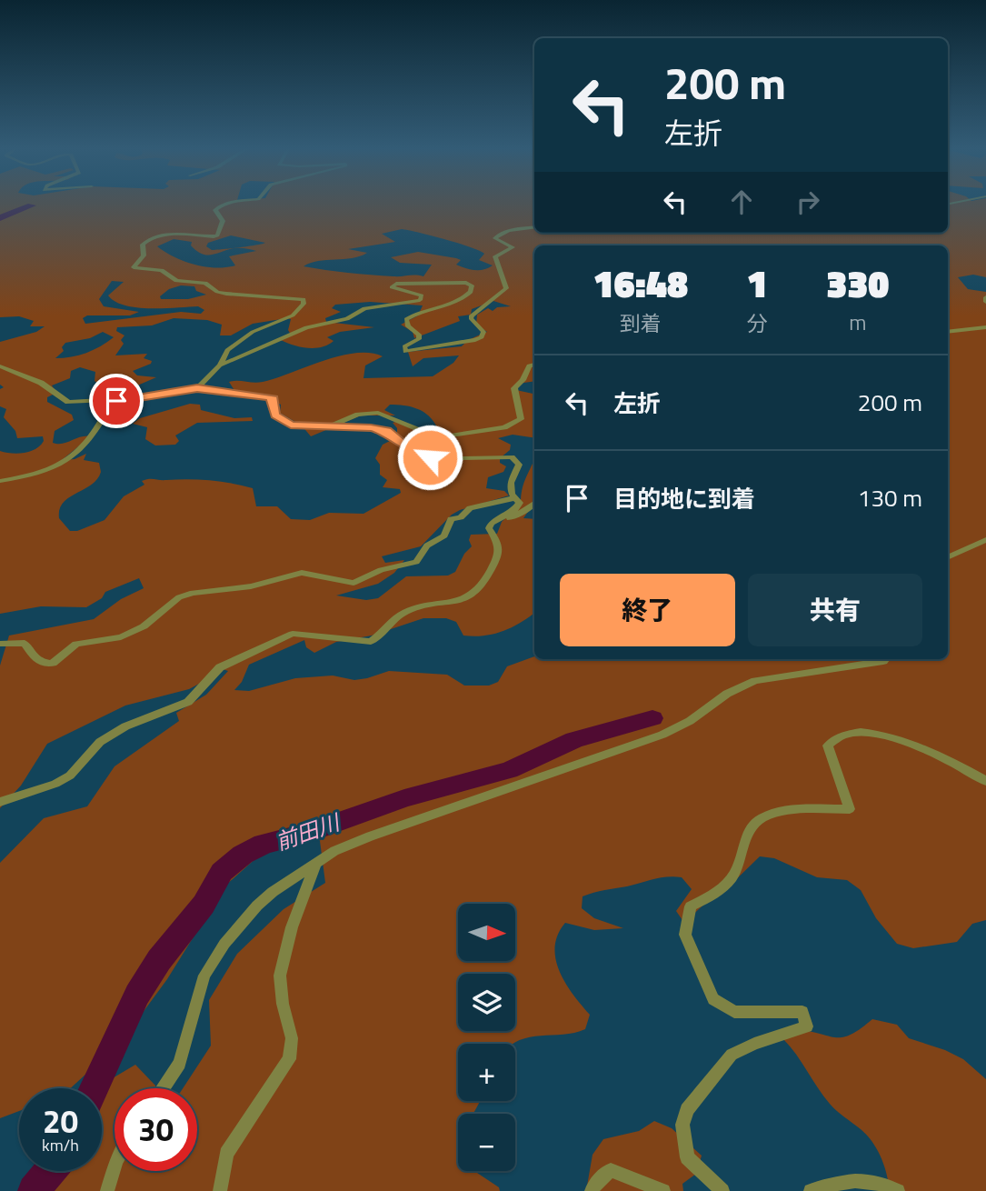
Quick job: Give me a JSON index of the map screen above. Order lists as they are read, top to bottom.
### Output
{
  "water": ["前田川"],
  "north": "right",
  "page": {
    "turn": ["200 m", "左折"],
    "eta": [
      "16:48",
      "到着",
      "1",
      "分",
      "330",
      "m"
    ],
    "list": [
      {
        "name": "左折",
        "value": "200 m"
      },
      {
        "name": "目的地に到着",
        "value": "130 m"
      }
    ],
    "buttons": ["終了", "共有"],
    "map_buttons": ["+", "−"],
    "speed": "20 km/h",
    "limit": "30"
  }
}
